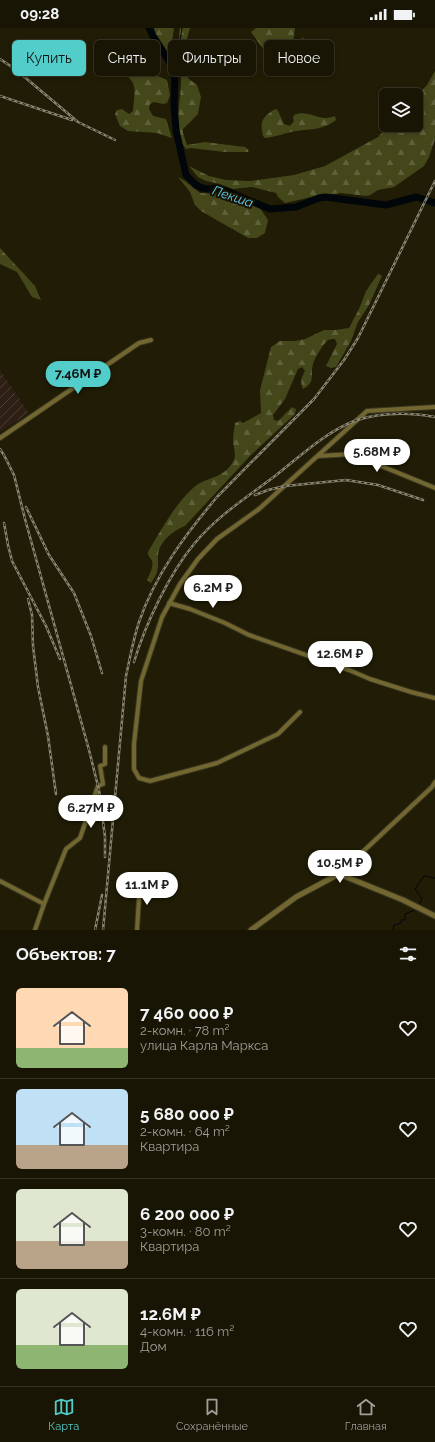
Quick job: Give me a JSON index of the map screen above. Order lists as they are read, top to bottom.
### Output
{
  "water": ["Пекша"],
  "page": {
    "status": "09:28",
    "chip": [
      "Купить",
      "Снять",
      "Фильтры",
      "Новое"
    ],
    "price": [
      "7.46M ₽",
      "5.68M ₽",
      "6.2M ₽",
      "12.6M ₽",
      "6.27M ₽",
      "10.5M ₽",
      "11.1M ₽"
    ],
    "heading": "Объектов: 7",
    "list": [
      {
        "name": "7 460 000 ₽",
        "note": "2-комн. · 78 m² · улица Карла Маркса"
      },
      {
        "name": "5 680 000 ₽",
        "note": "2-комн. · 64 m² · Квартира"
      },
      {
        "name": "6 200 000 ₽",
        "note": "3-комн. · 80 m² · Квартира"
      },
      {
        "name": "12.6M ₽",
        "note": "4-комн. · 116 m² · Дом"
      }
    ],
    "tabs": ["Карта", "Сохранённые", "Главная"]
  }
}
